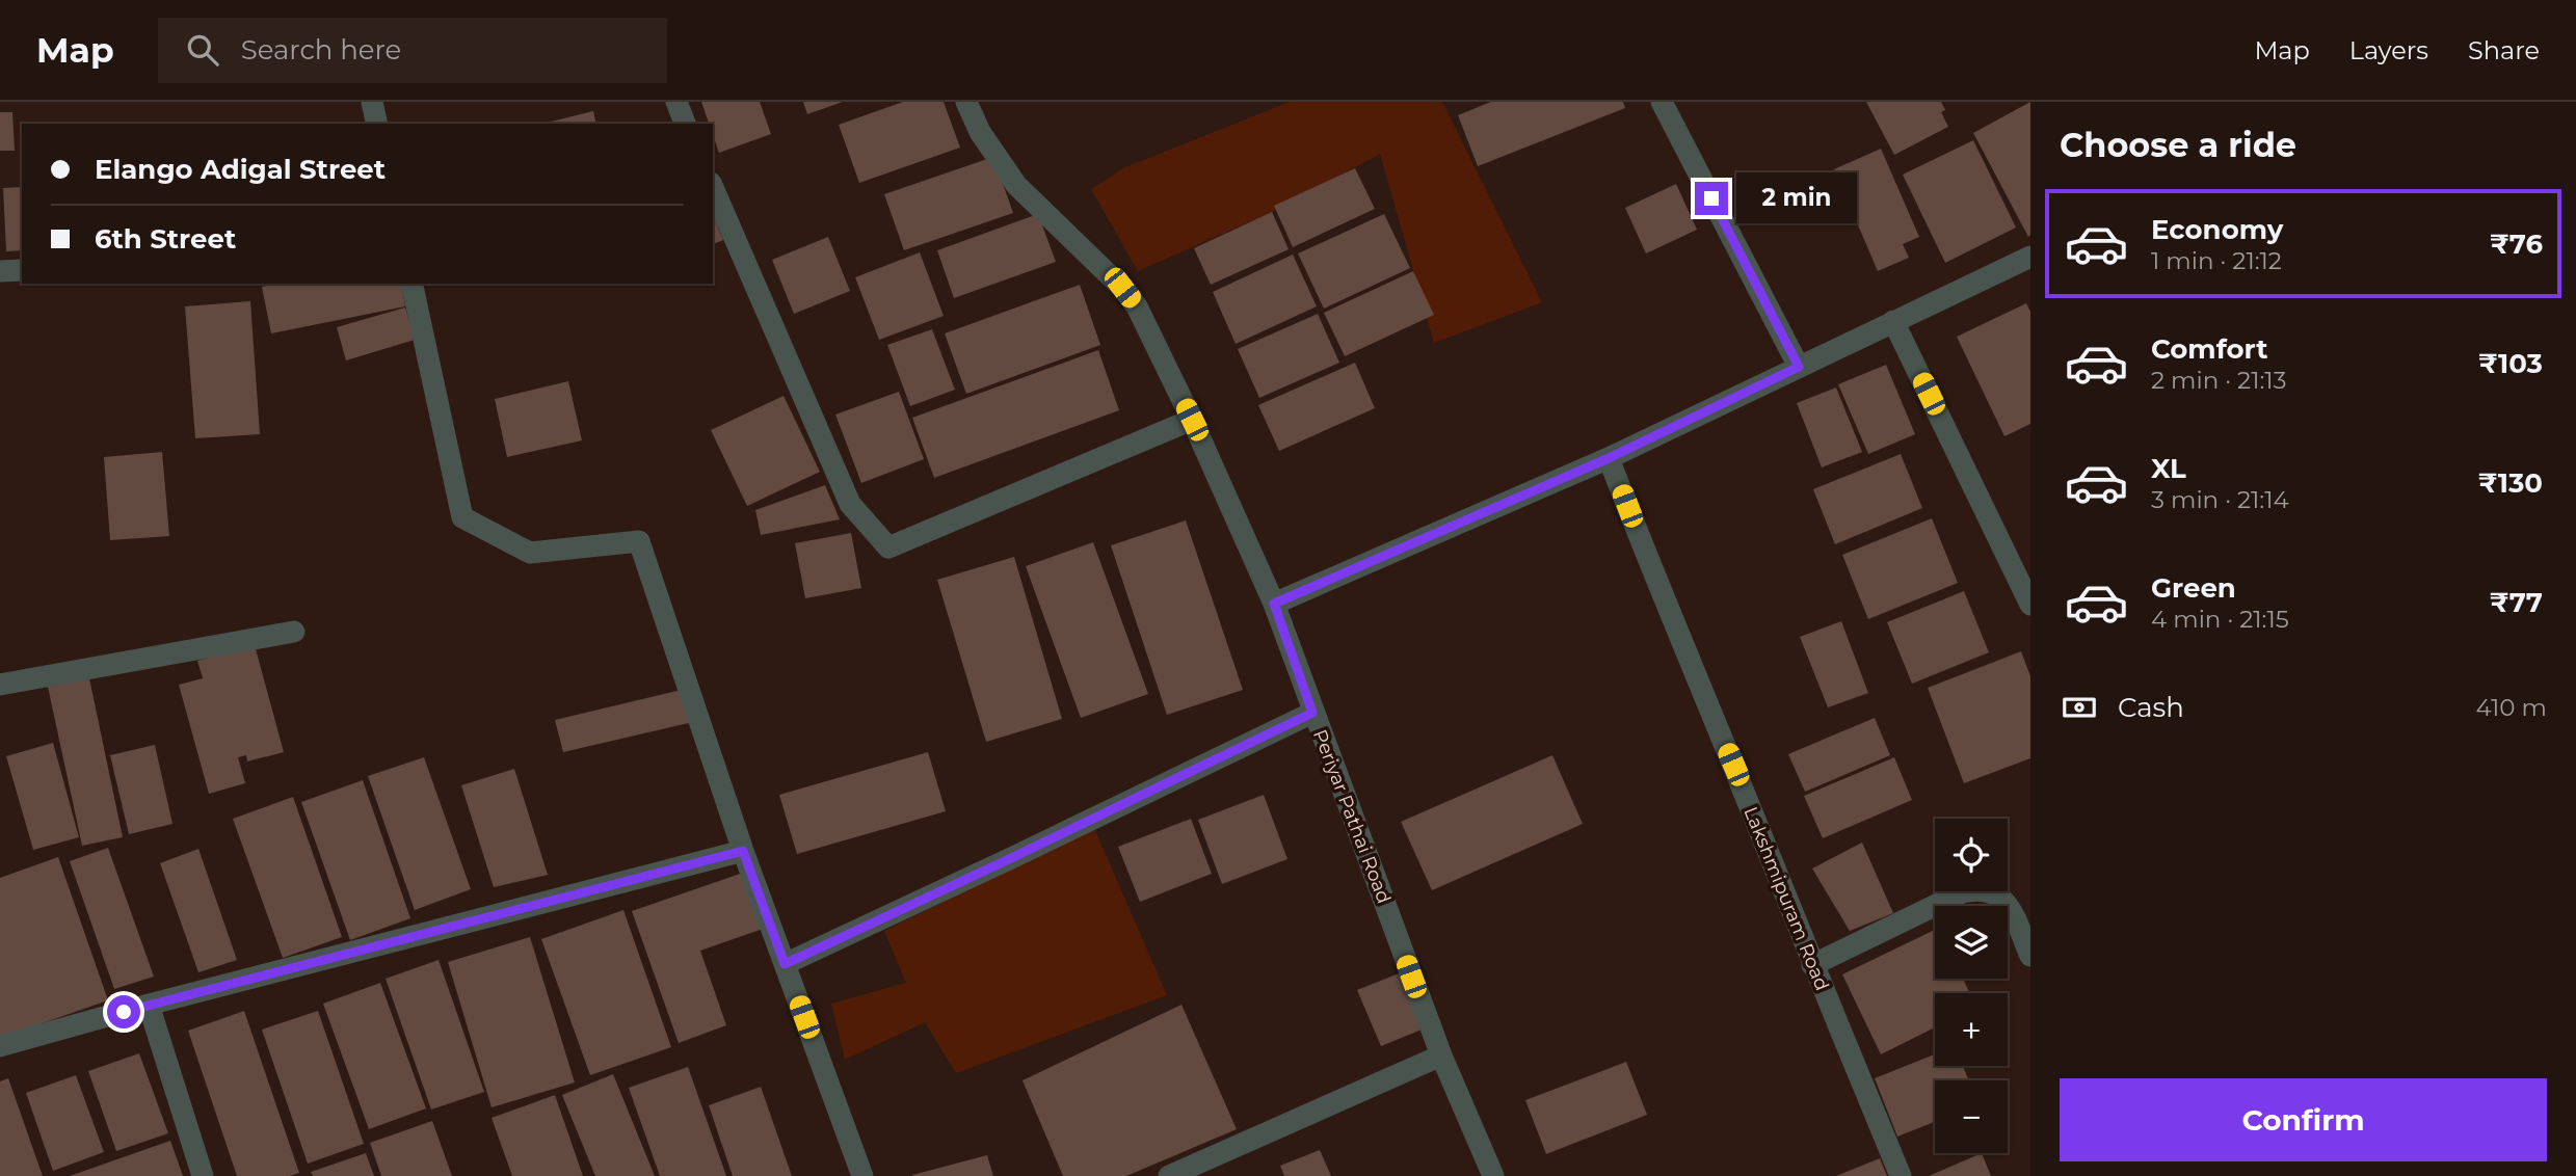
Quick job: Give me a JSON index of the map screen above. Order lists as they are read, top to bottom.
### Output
{
  "streets": {
    "street": ["Periyar Pathai Road", "Lakshmipuram Road"]
  },
  "page": {
    "header": "Map",
    "search": "Search here",
    "nav": ["Map", "Layers", "Share"],
    "heading": "Choose a ride",
    "banner": ["Elango Adigal Street", "6th Street"],
    "bubble": "2 min",
    "list": [
      {
        "name": "Economy",
        "note": "1 min · 21:12",
        "value": "₹76"
      },
      {
        "name": "Comfort",
        "note": "2 min · 21:13",
        "value": "₹103"
      },
      {
        "name": "XL",
        "note": "3 min · 21:14",
        "value": "₹130"
      },
      {
        "name": "Green",
        "note": "4 min · 21:15",
        "value": "₹77"
      }
    ],
    "pay": ["Cash", "410 m"],
    "map_buttons": ["+", "−"],
    "buttons": "Confirm"
  }
}
